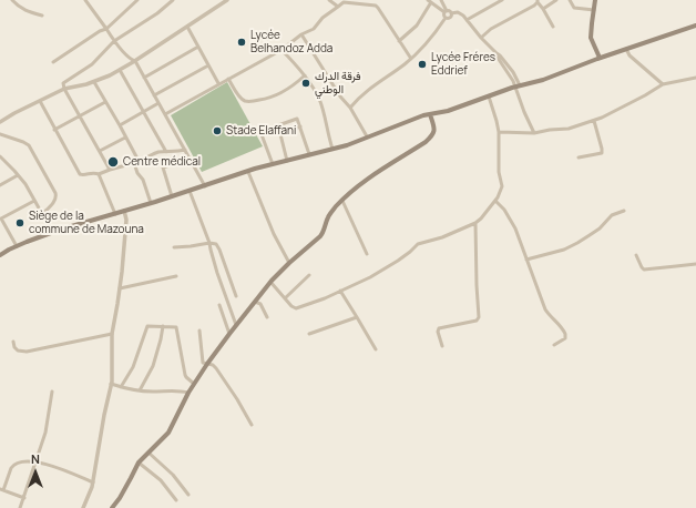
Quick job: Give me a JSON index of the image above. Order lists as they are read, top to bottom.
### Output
{
  "places": [
    "Lycée Belhandoz Adda",
    "Lycée Fréres Eddrief",
    "فرقة الدرك الوطني",
    "Stade Elaffani",
    "Centre médical",
    "Siège de la commune de Mazouna"
  ],
  "north": "top"
}
